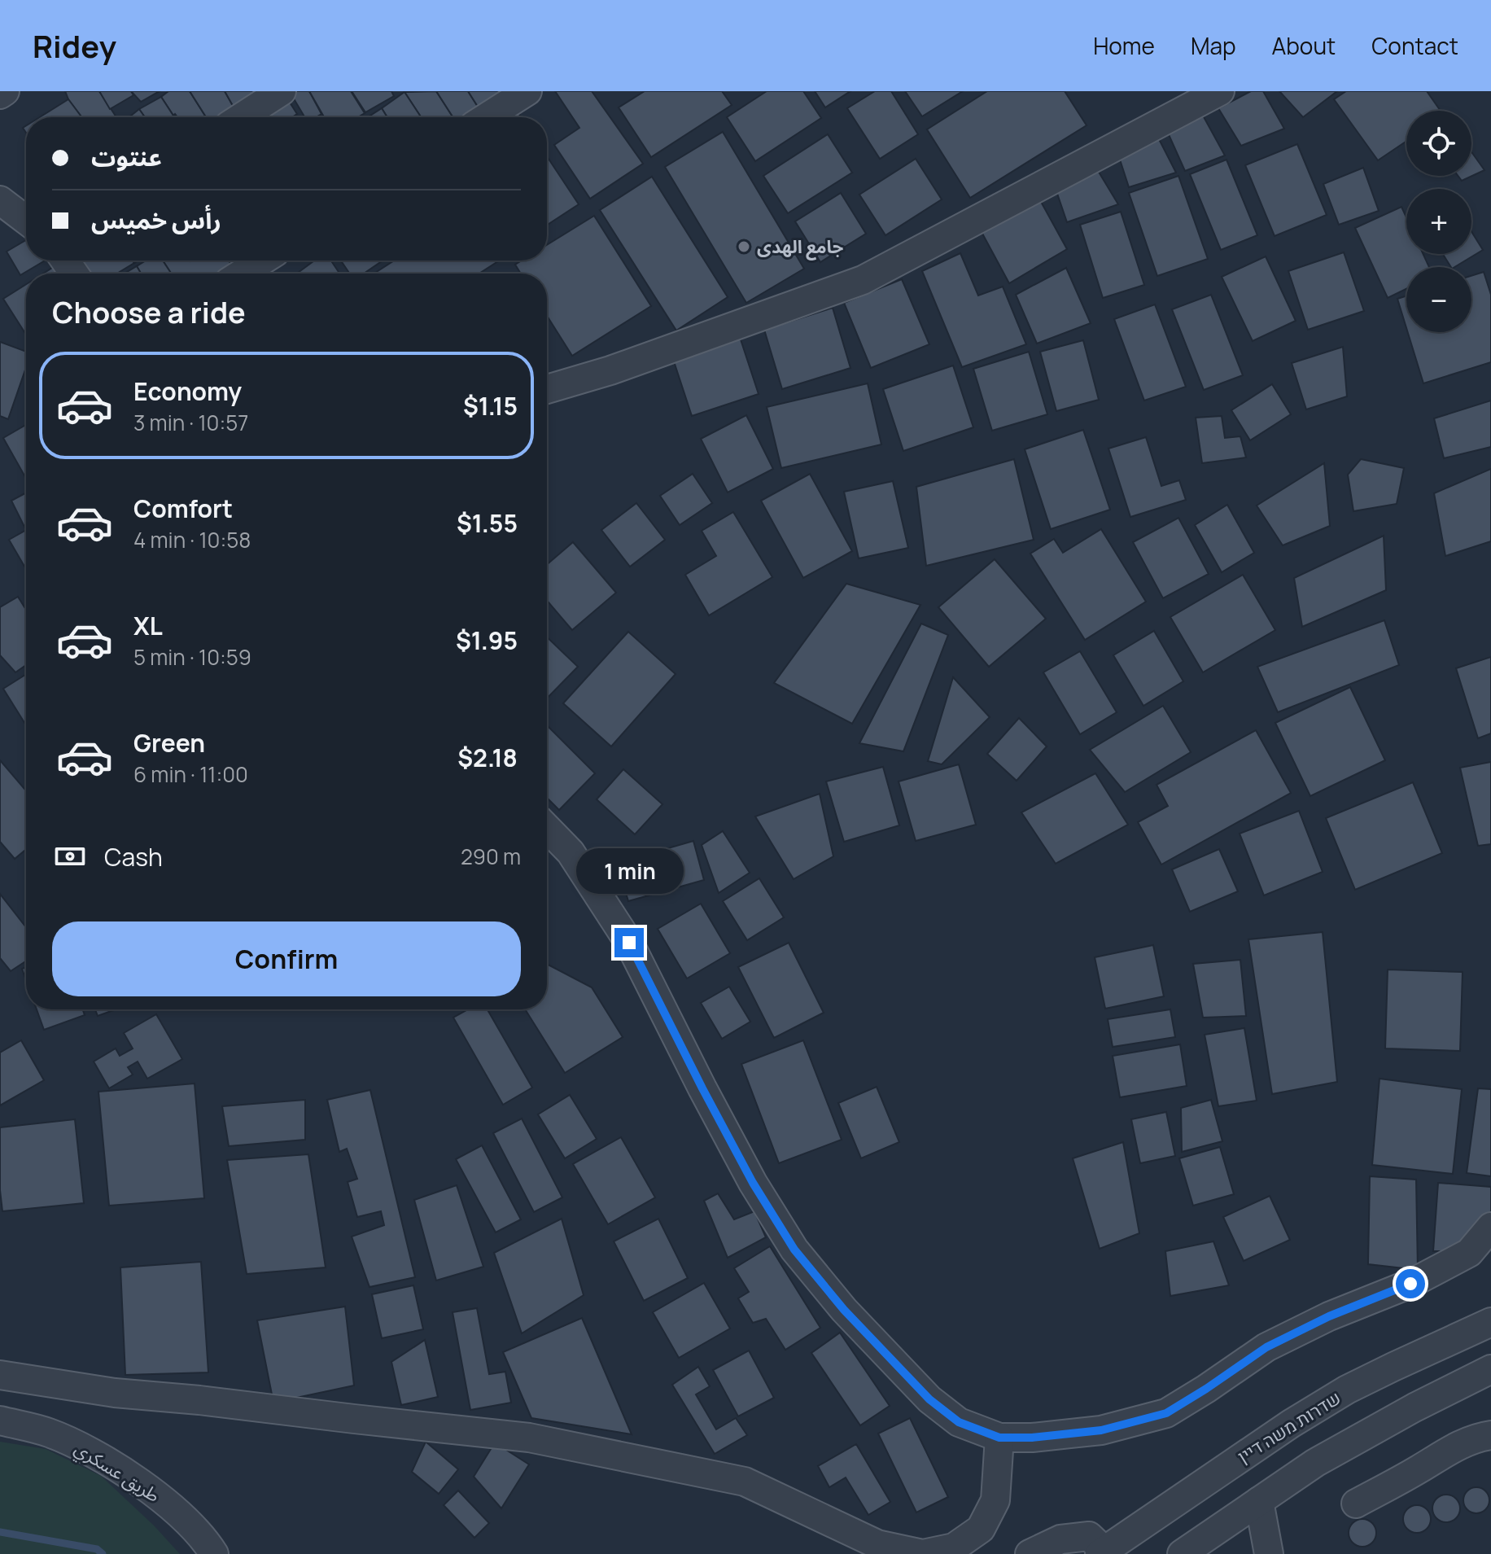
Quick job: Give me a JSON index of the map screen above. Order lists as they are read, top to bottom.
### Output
{
  "streets": {
    "street": ["שדרות משה דיין", "طريق عسكري"]
  },
  "places": ["جامع الهدى"],
  "page": {
    "header": "Ridey",
    "nav": [
      "Home",
      "Map",
      "About",
      "Contact"
    ],
    "map_buttons": ["+", "−"],
    "banner": ["عنتوت", "رأس خميس"],
    "heading": "Choose a ride",
    "list": [
      {
        "name": "Economy",
        "note": "3 min · 10:57",
        "value": "$1.15"
      },
      {
        "name": "Comfort",
        "note": "4 min · 10:58",
        "value": "$1.55"
      },
      {
        "name": "XL",
        "note": "5 min · 10:59",
        "value": "$1.95"
      },
      {
        "name": "Green",
        "note": "6 min · 11:00",
        "value": "$2.18"
      }
    ],
    "pay": ["Cash", "290 m"],
    "bubble": "1 min",
    "buttons": "Confirm"
  }
}
